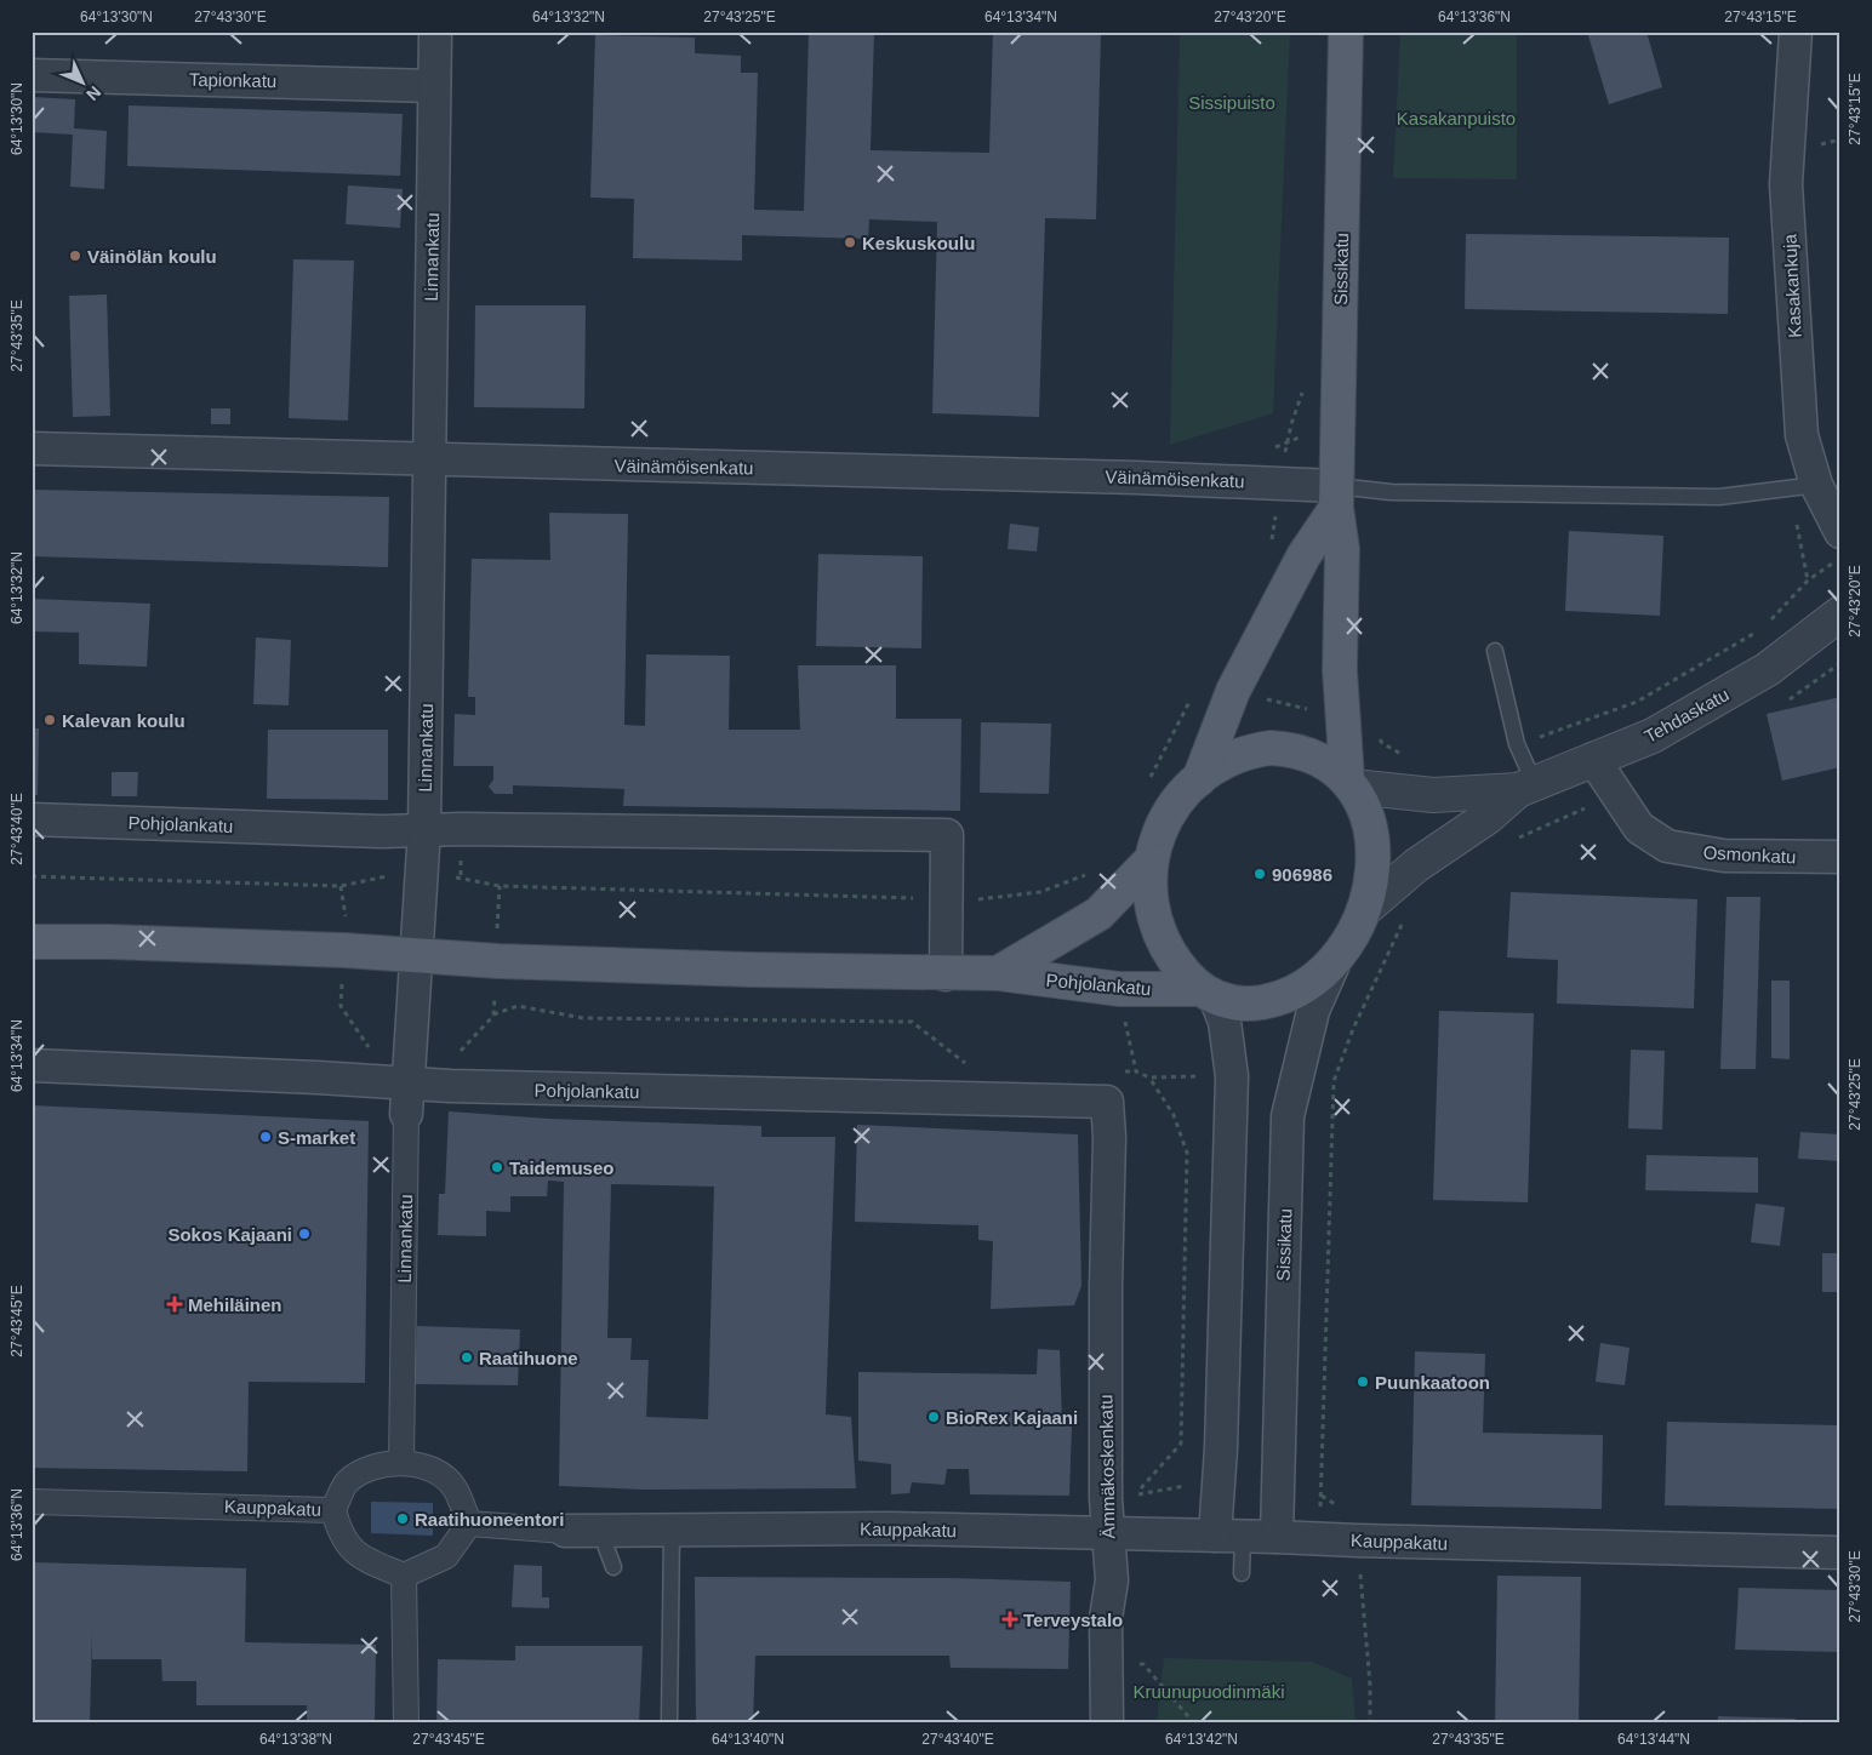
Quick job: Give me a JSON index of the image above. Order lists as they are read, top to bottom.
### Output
{
  "streets": {
    "main road": ["Sissikatu", "Pohjolankatu"],
    "street": [
      "Tapionkatu",
      "Linnankatu",
      "Kasakankuja",
      "Väinämöisenkatu",
      "Tehdaskatu",
      "Osmonkatu",
      "Ämmäkoskenkatu",
      "Kauppakatu"
    ]
  },
  "crossings": [
    ["Tapionkatu", "Linnankatu"],
    ["Linnankatu", "Väinämöisenkatu"],
    ["Linnankatu", "Pohjolankatu"],
    ["Linnankatu", "Kauppakatu"],
    ["Sissikatu", "Väinämöisenkatu"],
    ["Sissikatu", "Tehdaskatu"],
    ["Sissikatu", "Pohjolankatu"],
    ["Sissikatu", "Kauppakatu"],
    ["Tehdaskatu", "Pohjolankatu"],
    ["Tehdaskatu", "Osmonkatu"],
    ["Pohjolankatu", "Ämmäkoskenkatu"],
    ["Ämmäkoskenkatu", "Kauppakatu"]
  ],
  "parks": ["Sissipuisto", "Kasakanpuisto", "Kruunupuodinmäki"],
  "places": {
    "other": [
      "Keskuskoulu",
      "Väinölän koulu",
      "Kalevan koulu",
      "906986",
      "S-market",
      "Taidemuseo",
      "Sokos Kajaani",
      "Raatihuone",
      "Puunkaatoon",
      "BioRex Kajaani",
      "Raatihuoneentori"
    ],
    "health": ["Mehiläinen", "Terveystalo"]
  },
  "north": "bottom right",
  "coordinates": [
    "64°13'30\"N",
    "27°43'30\"E",
    "64°13'32\"N",
    "27°43'25\"E",
    "64°13'34\"N",
    "27°43'20\"E",
    "64°13'36\"N",
    "27°43'15\"E",
    "27°43'35\"E",
    "27°43'40\"E",
    "27°43'45\"E",
    "64°13'38\"N",
    "64°13'40\"N",
    "64°13'42\"N",
    "64°13'44\"N"
  ]
}
